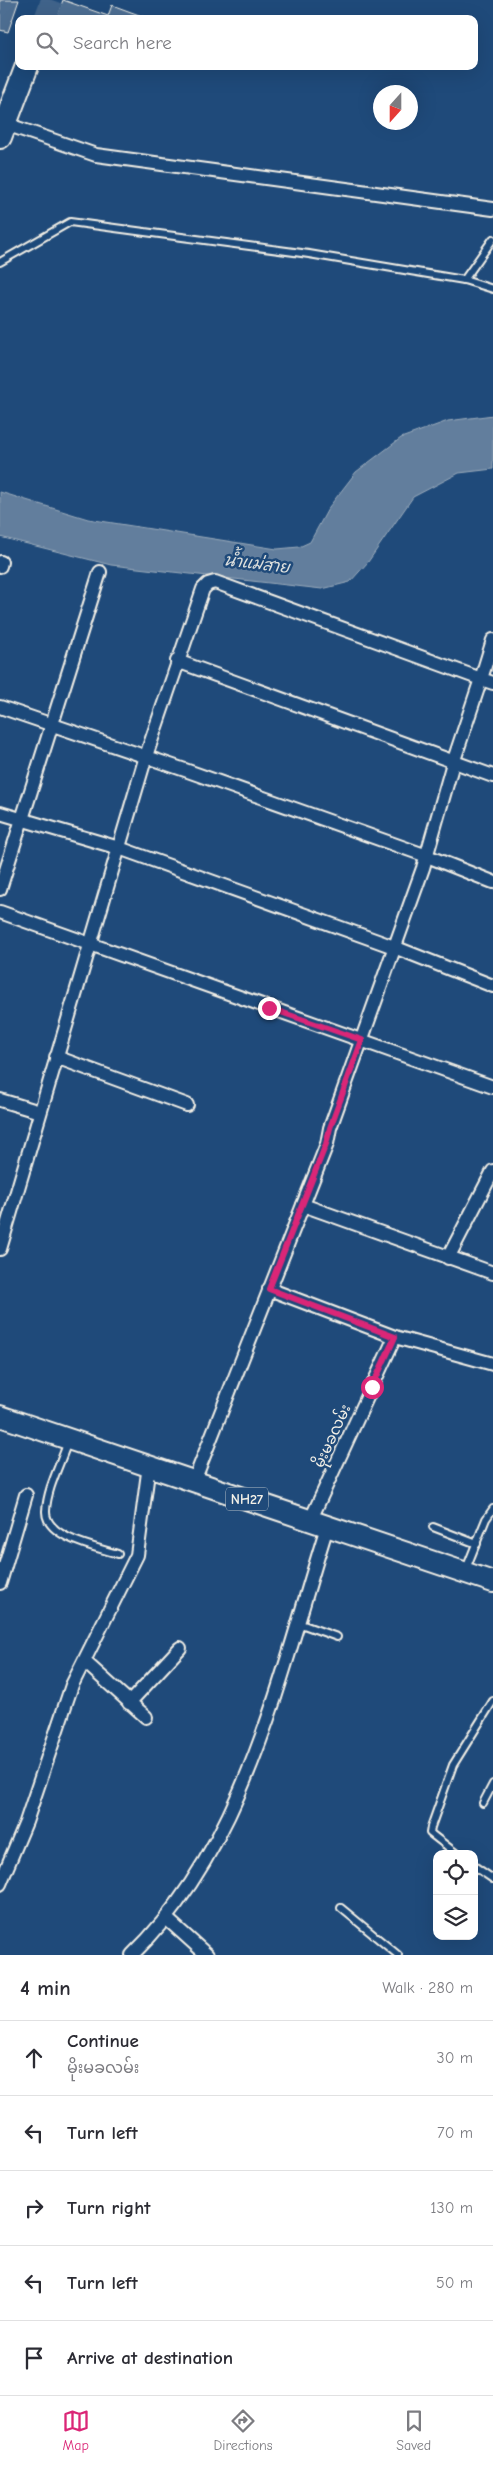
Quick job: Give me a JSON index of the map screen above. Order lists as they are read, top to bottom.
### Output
{
  "streets": {
    "main road": ["NH27"],
    "street": ["မိုးမခလမ်း"]
  },
  "crossings": [
    ["မိုးမခလမ်း", "NH27"]
  ],
  "water": ["น้ำแม่สาย"],
  "north": "bottom",
  "page": {
    "search": "Search here",
    "heading": ["4 min", "Walk · 280 m"],
    "list": [
      ["Continue", "မိုးမခလမ်း", "30 m"],
      ["Turn left", "70 m"],
      ["Turn right", "130 m"],
      ["Turn left", "50 m"],
      "Arrive at destination"
    ],
    "nav": ["Map", "Directions", "Saved"]
  }
}
